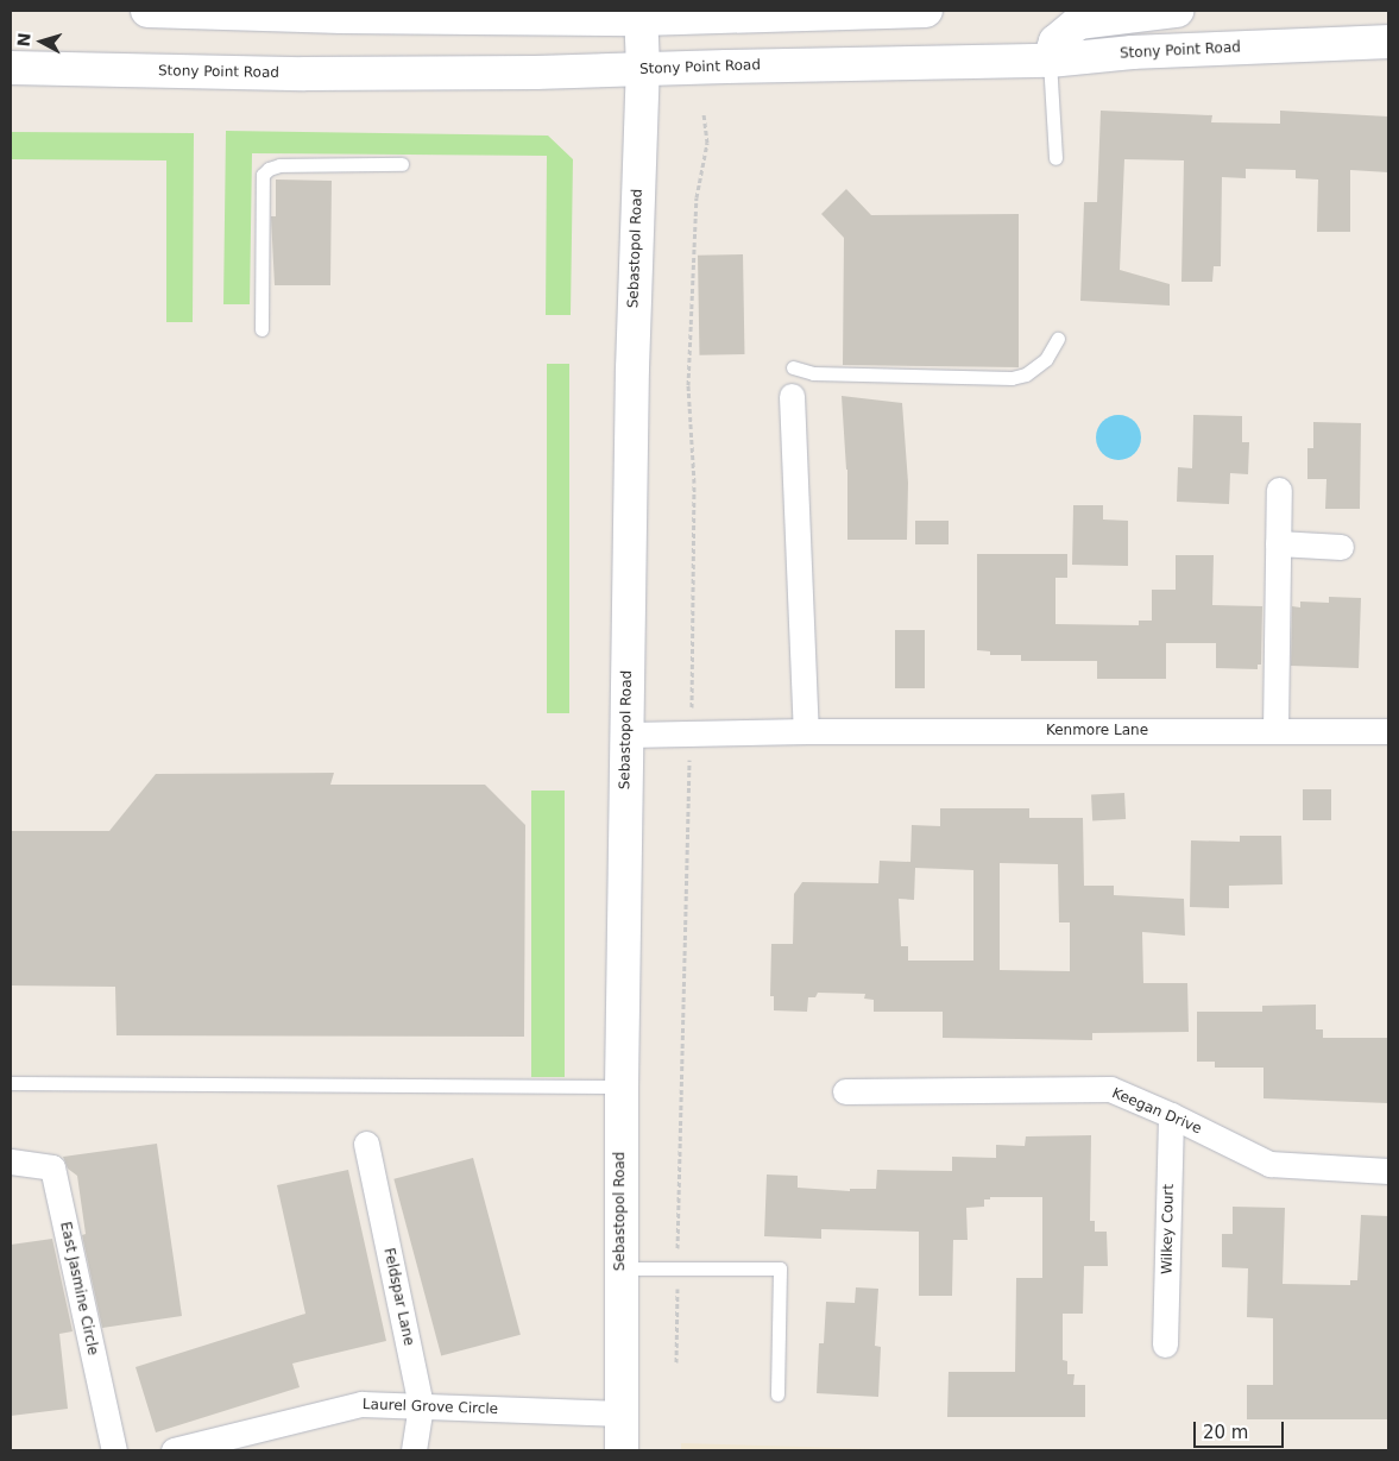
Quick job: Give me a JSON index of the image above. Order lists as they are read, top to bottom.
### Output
{
  "streets": {
    "main road": ["Stony Point Road", "Sebastopol Road"],
    "street": [
      "Kenmore Lane",
      "Keegan Drive",
      "Wilkey Court",
      "East Jasmine Circle",
      "Feldspar Lane",
      "Laurel Grove Circle"
    ]
  },
  "crossings": [
    ["Stony Point Road", "Sebastopol Road"],
    ["Sebastopol Road", "Kenmore Lane"],
    ["Sebastopol Road", "Laurel Grove Circle"],
    ["Keegan Drive", "Wilkey Court"],
    ["Feldspar Lane", "Laurel Grove Circle"]
  ],
  "scale_bar": "20 m",
  "north": "left"
}
